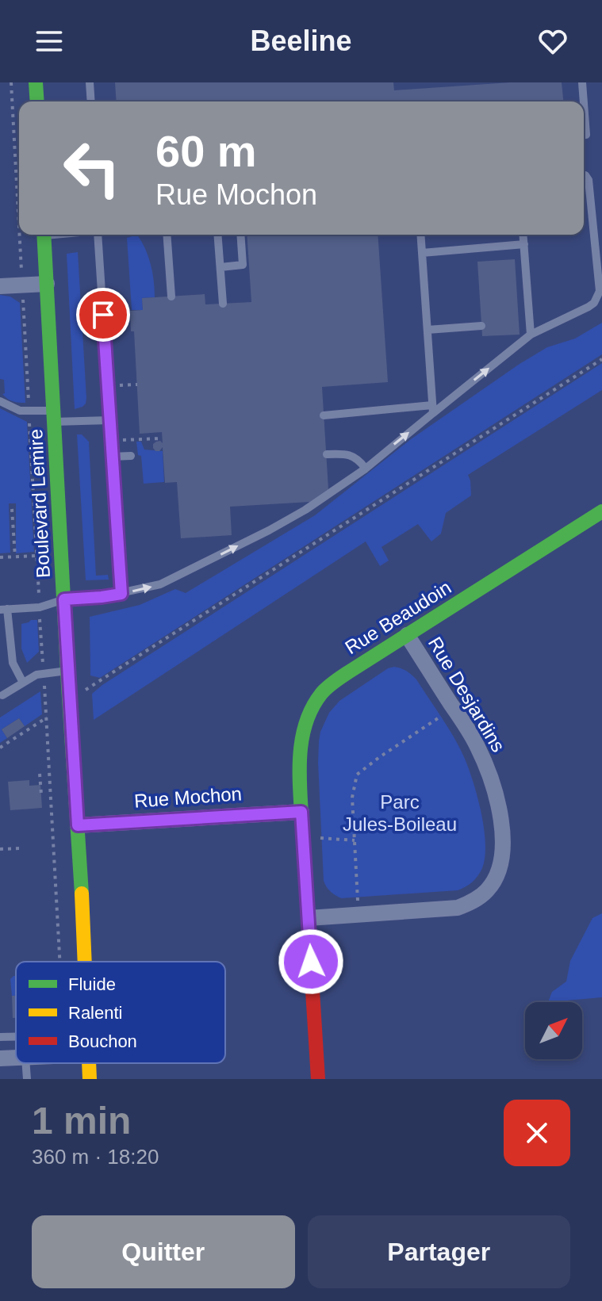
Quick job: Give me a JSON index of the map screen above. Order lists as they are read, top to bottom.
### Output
{
  "streets": {
    "main road": ["Boulevard Lemire", "Rue Beaudoin"],
    "street": ["Rue Desjardins", "Rue Mochon"]
  },
  "crossings": [
    ["Boulevard Lemire", "Rue Mochon"],
    ["Rue Beaudoin", "Rue Desjardins"],
    ["Rue Beaudoin", "Rue Mochon"]
  ],
  "parks": ["Parc Jules-Boileau"],
  "legend": ["Fluide", "Ralenti", "Bouchon"],
  "north": "top right",
  "page": {
    "header": "Beeline",
    "turn": ["60 m", "Rue Mochon"],
    "heading": ["1 min", "360 m · 18:20"],
    "buttons": ["Quitter", "Partager"]
  }
}
